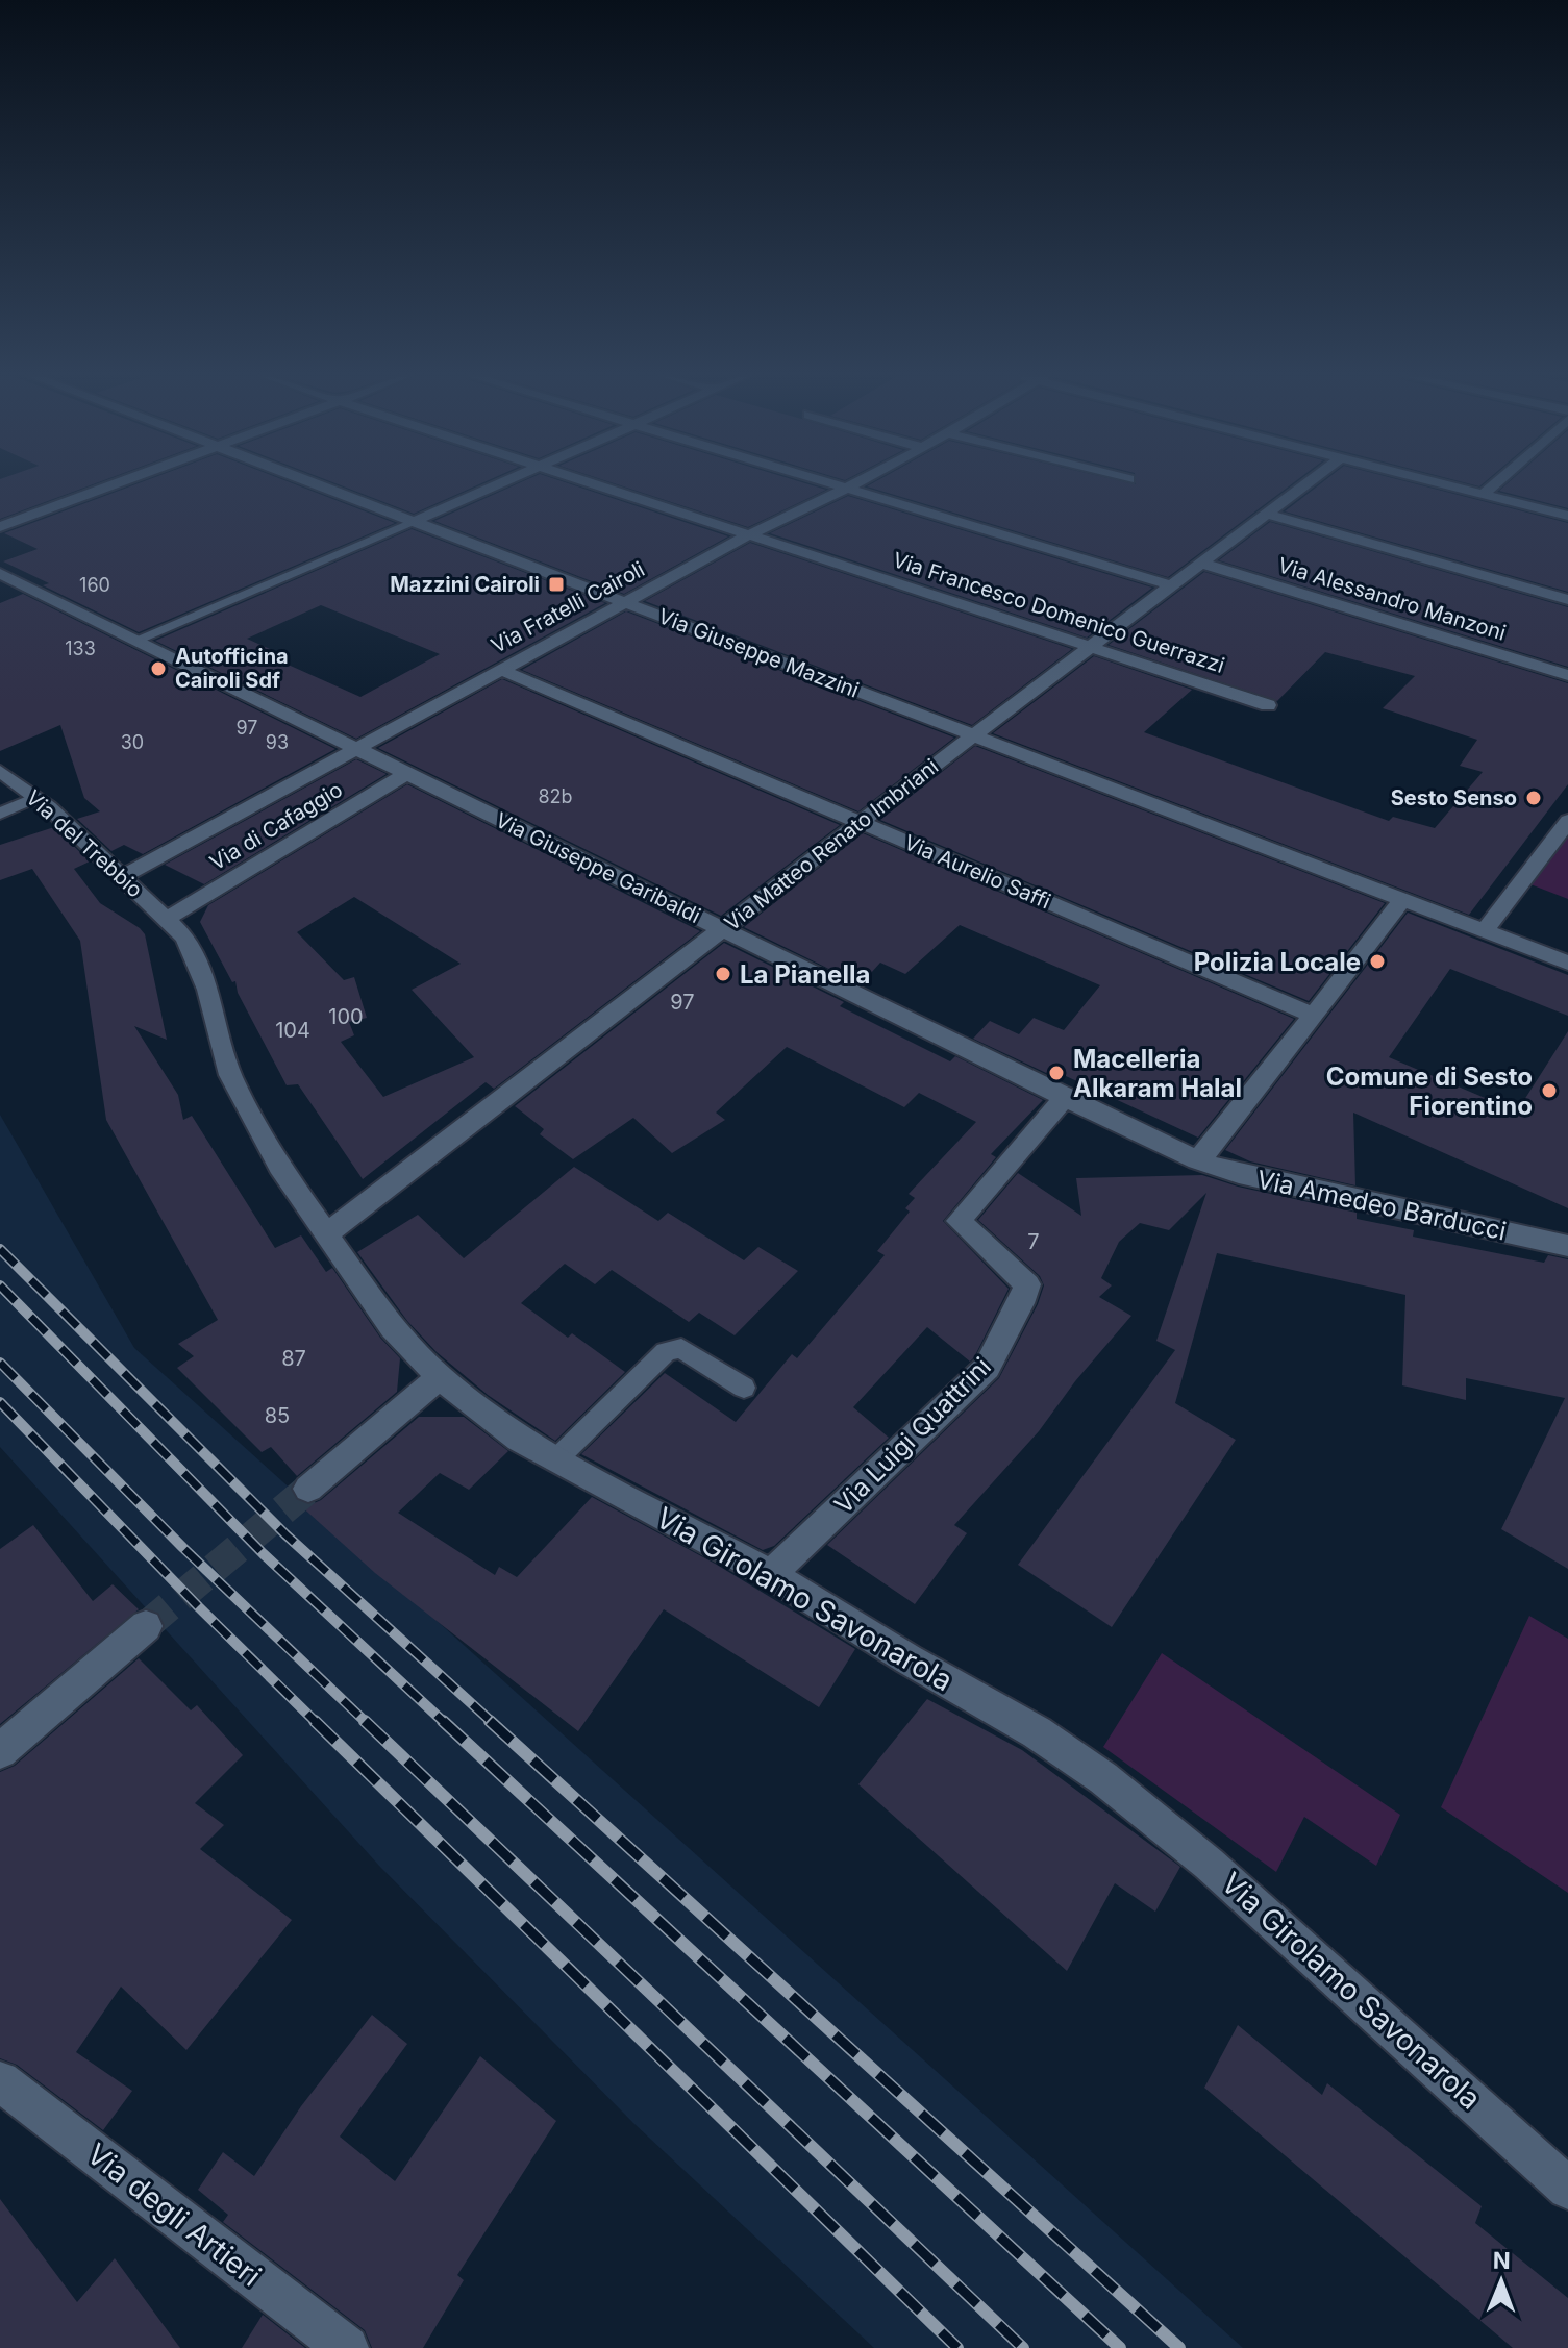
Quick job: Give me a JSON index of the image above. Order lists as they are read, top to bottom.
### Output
{
  "streets": {
    "street": [
      "Via Alessandro Manzoni",
      "Via Fratelli Cairoli",
      "Via Francesco Domenico Guerrazzi",
      "Via Giuseppe Mazzini",
      "Via di Cafaggio",
      "Via del Trebbio",
      "Via Matteo Renato Imbriani",
      "Via Giuseppe Garibaldi",
      "Via Aurelio Saffi",
      "Via Amedeo Barducci",
      "Via Luigi Quattrini",
      "Via Girolamo Savonarola",
      "Via degli Artieri"
    ]
  },
  "crossings": [
    ["Via Alessandro Manzoni", "Via Matteo Renato Imbriani"],
    ["Via Fratelli Cairoli", "Via Francesco Domenico Guerrazzi"],
    ["Via Fratelli Cairoli", "Via Giuseppe Mazzini"],
    ["Via Fratelli Cairoli", "Via del Trebbio"],
    ["Via Fratelli Cairoli", "Via Giuseppe Garibaldi"],
    ["Via Fratelli Cairoli", "Via Aurelio Saffi"],
    ["Via Francesco Domenico Guerrazzi", "Via Matteo Renato Imbriani"],
    ["Via Giuseppe Mazzini", "Via Matteo Renato Imbriani"],
    ["Via di Cafaggio", "Via del Trebbio"],
    ["Via di Cafaggio", "Via Giuseppe Garibaldi"],
    ["Via di Cafaggio", "Via Girolamo Savonarola"],
    ["Via del Trebbio", "Via Girolamo Savonarola"],
    ["Via Matteo Renato Imbriani", "Via Giuseppe Garibaldi"],
    ["Via Matteo Renato Imbriani", "Via Aurelio Saffi"],
    ["Via Matteo Renato Imbriani", "Via Girolamo Savonarola"],
    ["Via Giuseppe Garibaldi", "Via Amedeo Barducci"],
    ["Via Giuseppe Garibaldi", "Via Luigi Quattrini"],
    ["Via Luigi Quattrini", "Via Girolamo Savonarola"]
  ],
  "places": {
    "transit": ["Mazzini Cairoli"],
    "other": [
      "Autofficina Cairoli Sdf",
      "Sesto Senso",
      "Polizia Locale",
      "La Pianella",
      "Macelleria Alkaram Halal",
      "Comune di Sesto Fiorentino"
    ]
  },
  "house_numbers": [
    "160",
    "133",
    "97",
    "30",
    "93",
    "82b",
    "97",
    "100",
    "104",
    "7",
    "87",
    "85"
  ],
  "north": "top"
}
